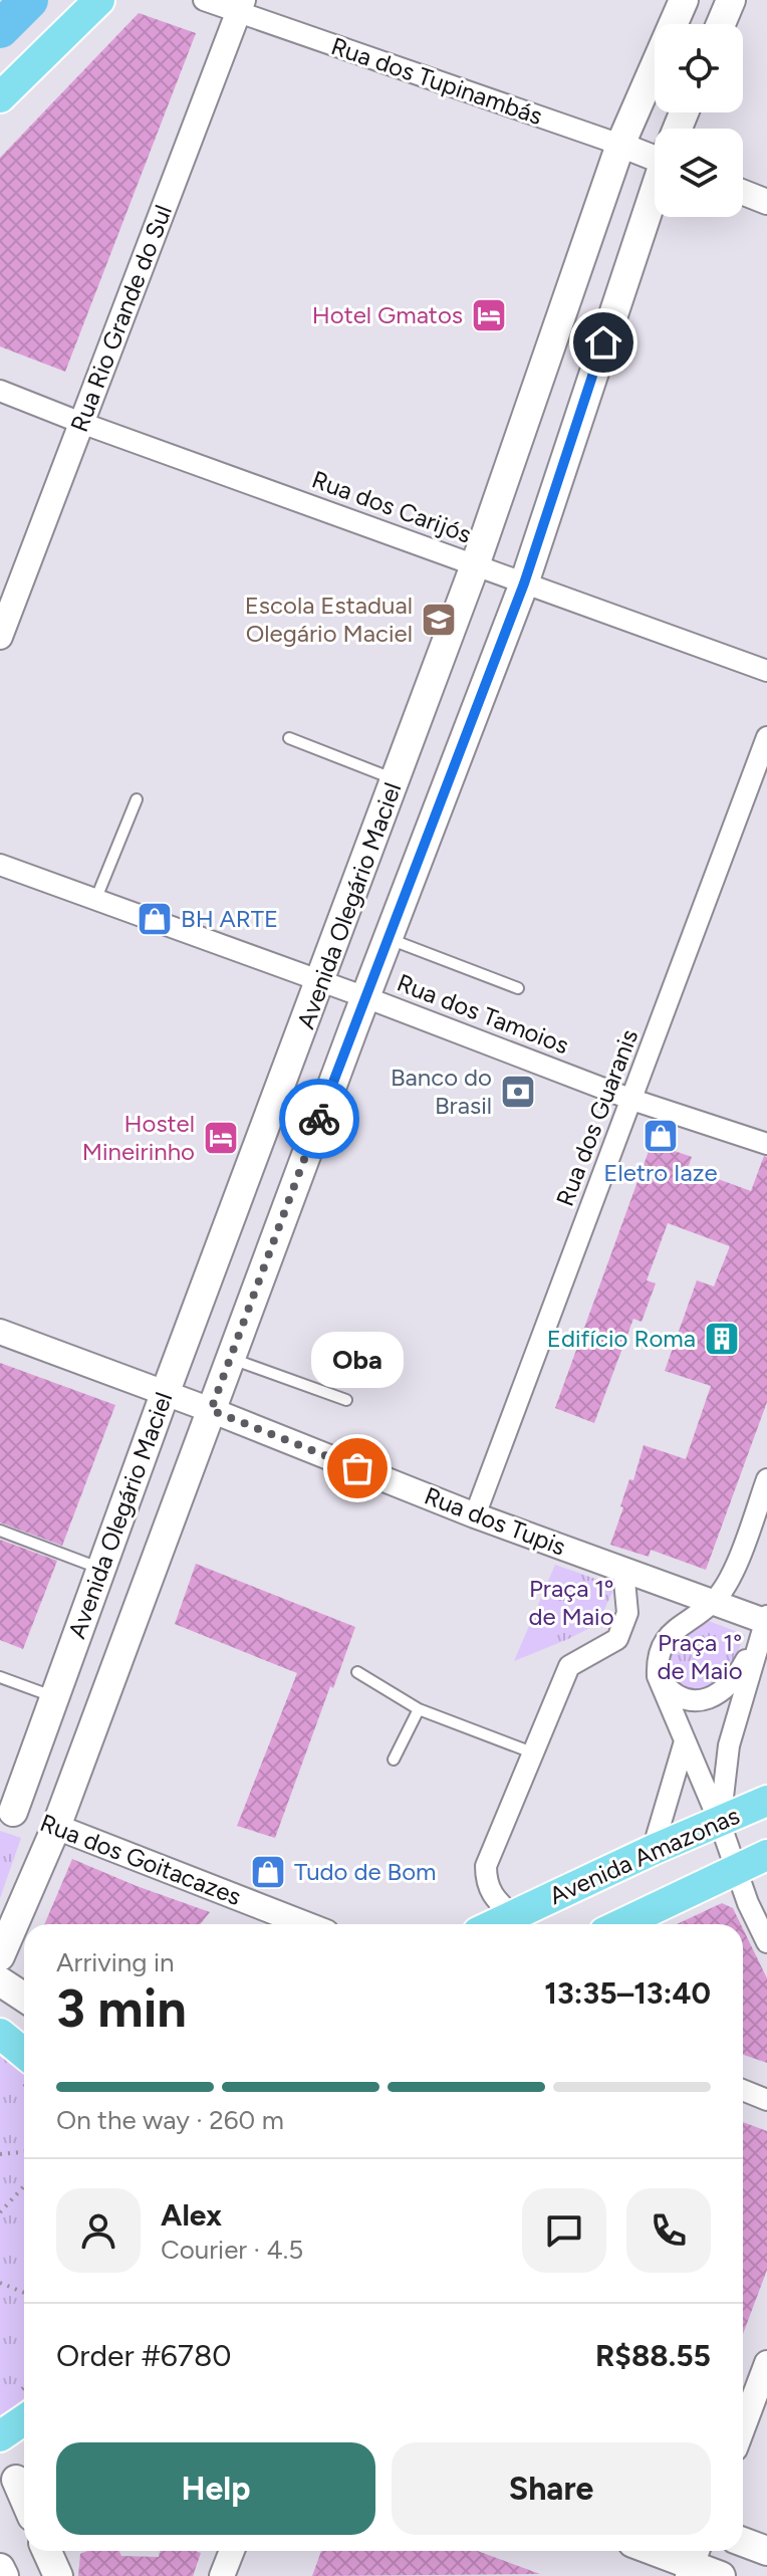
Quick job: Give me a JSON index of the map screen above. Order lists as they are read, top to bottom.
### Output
{
  "streets": {
    "main road": ["Avenida Olegário Maciel", "Avenida Amazonas", "Rua dos Goitacazes"],
    "street": [
      "Rua dos Tupinambás",
      "Rua Rio Grande do Sul",
      "Rua dos Carijós",
      "Rua dos Tamoios",
      "Rua dos Guaranis",
      "Rua dos Tupis"
    ]
  },
  "crossings": [
    ["Rua dos Tupinambás", "Rua Rio Grande do Sul"],
    ["Rua dos Tupinambás", "Avenida Olegário Maciel"],
    ["Rua Rio Grande do Sul", "Rua dos Carijós"],
    ["Rua dos Carijós", "Avenida Olegário Maciel"],
    ["Avenida Olegário Maciel", "Rua dos Tamoios"],
    ["Avenida Olegário Maciel", "Rua dos Tupis"],
    ["Avenida Olegário Maciel", "Rua dos Goitacazes"],
    ["Rua dos Tamoios", "Rua dos Guaranis"],
    ["Rua dos Guaranis", "Rua dos Tupis"]
  ],
  "parks": ["Praça 1º de Maio", "Praça 1° de Maio"],
  "places": {
    "hotel": ["Hotel Gmatos", "Hostel Mineirinho"],
    "school or university": ["Escola Estadual Olegário Maciel"],
    "shop": ["BH ARTE", "Eletro Iaze", "Tudo de Bom"],
    "bank": ["Banco do Brasil"],
    "building": ["Edifício Roma"],
    "other": ["Oba"]
  },
  "page": {
    "bubble": "Oba",
    "heading": ["3 min", "Arriving in", "13:35–13:40"],
    "panel": [
      "Alex",
      "Courier · 4.5",
      "Order #6780",
      "R$88.55"
    ],
    "bar": "On the way · 260 m",
    "buttons": ["Help", "Share"]
  }
}
